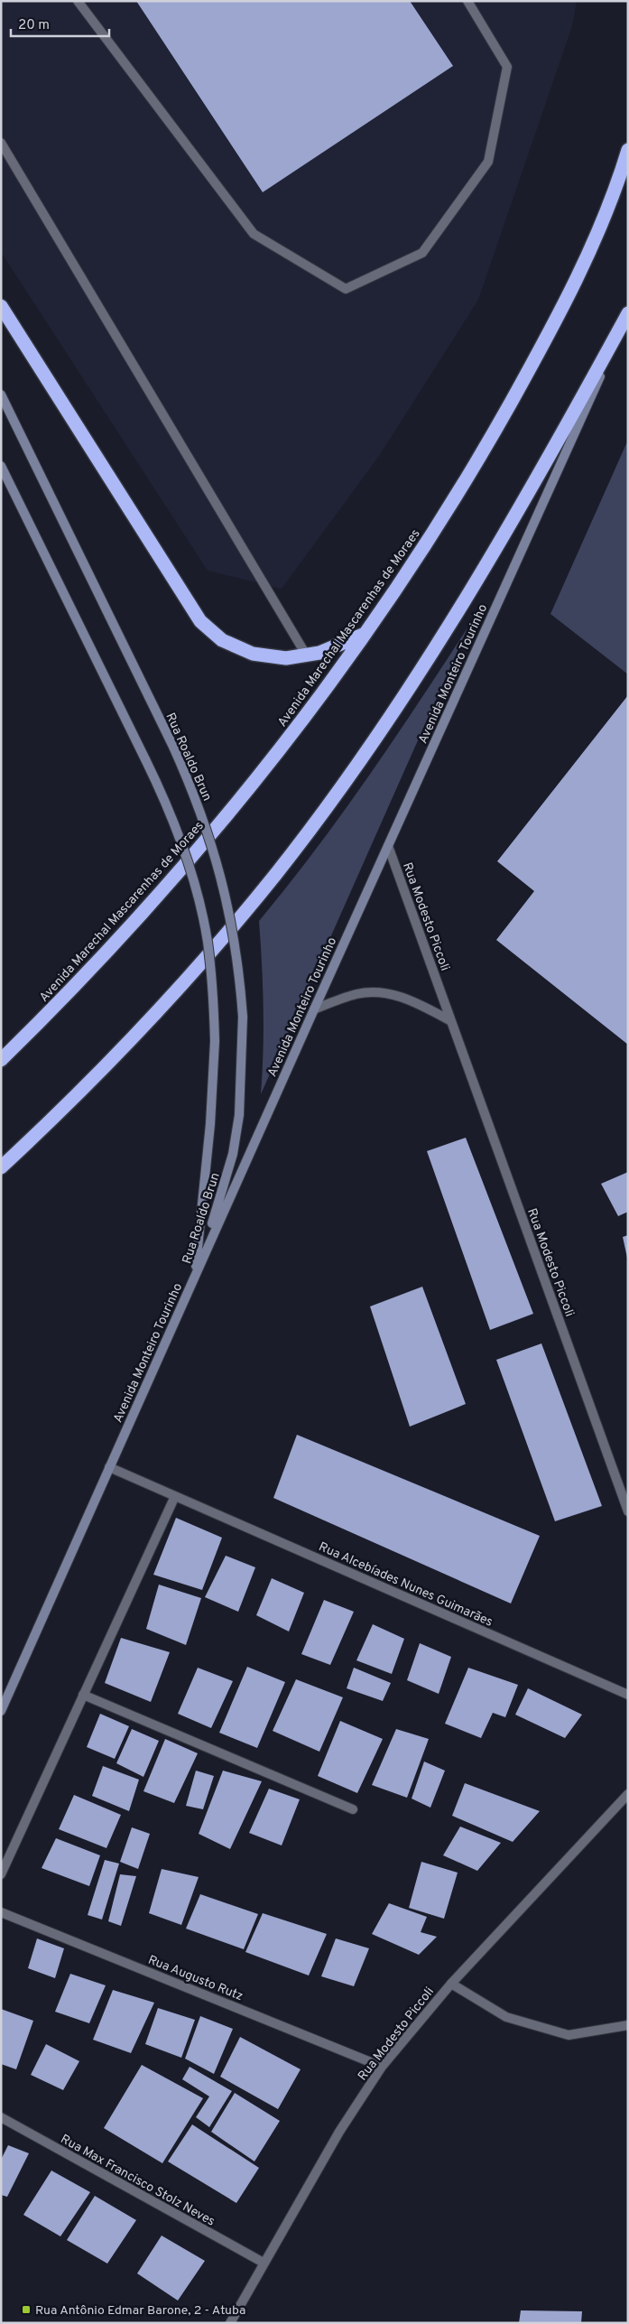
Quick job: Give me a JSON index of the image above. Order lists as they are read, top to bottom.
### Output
{
  "streets": {
    "highway": ["Avenida Marechal Mascarenhas de Moraes"],
    "main road": ["Avenida Monteiro Tourinho", "Rua Roaldo Brun"],
    "street": [
      "Rua Modesto Piccoli",
      "Rua Alcebíades Nunes Guimarães",
      "Rua Augusto Rutz",
      "Rua Max Francisco Stolz Neves"
    ]
  },
  "crossings": [
    ["Avenida Monteiro Tourinho", "Rua Roaldo Brun"],
    ["Avenida Monteiro Tourinho", "Rua Modesto Piccoli"],
    ["Avenida Monteiro Tourinho", "Rua Alcebíades Nunes Guimarães"],
    ["Rua Modesto Piccoli", "Rua Augusto Rutz"],
    ["Rua Modesto Piccoli", "Rua Max Francisco Stolz Neves"]
  ],
  "places": {
    "transit": ["Rua Antônio Edmar Barone, 2 - Atuba"]
  },
  "scale_bar": "20 m"
}
